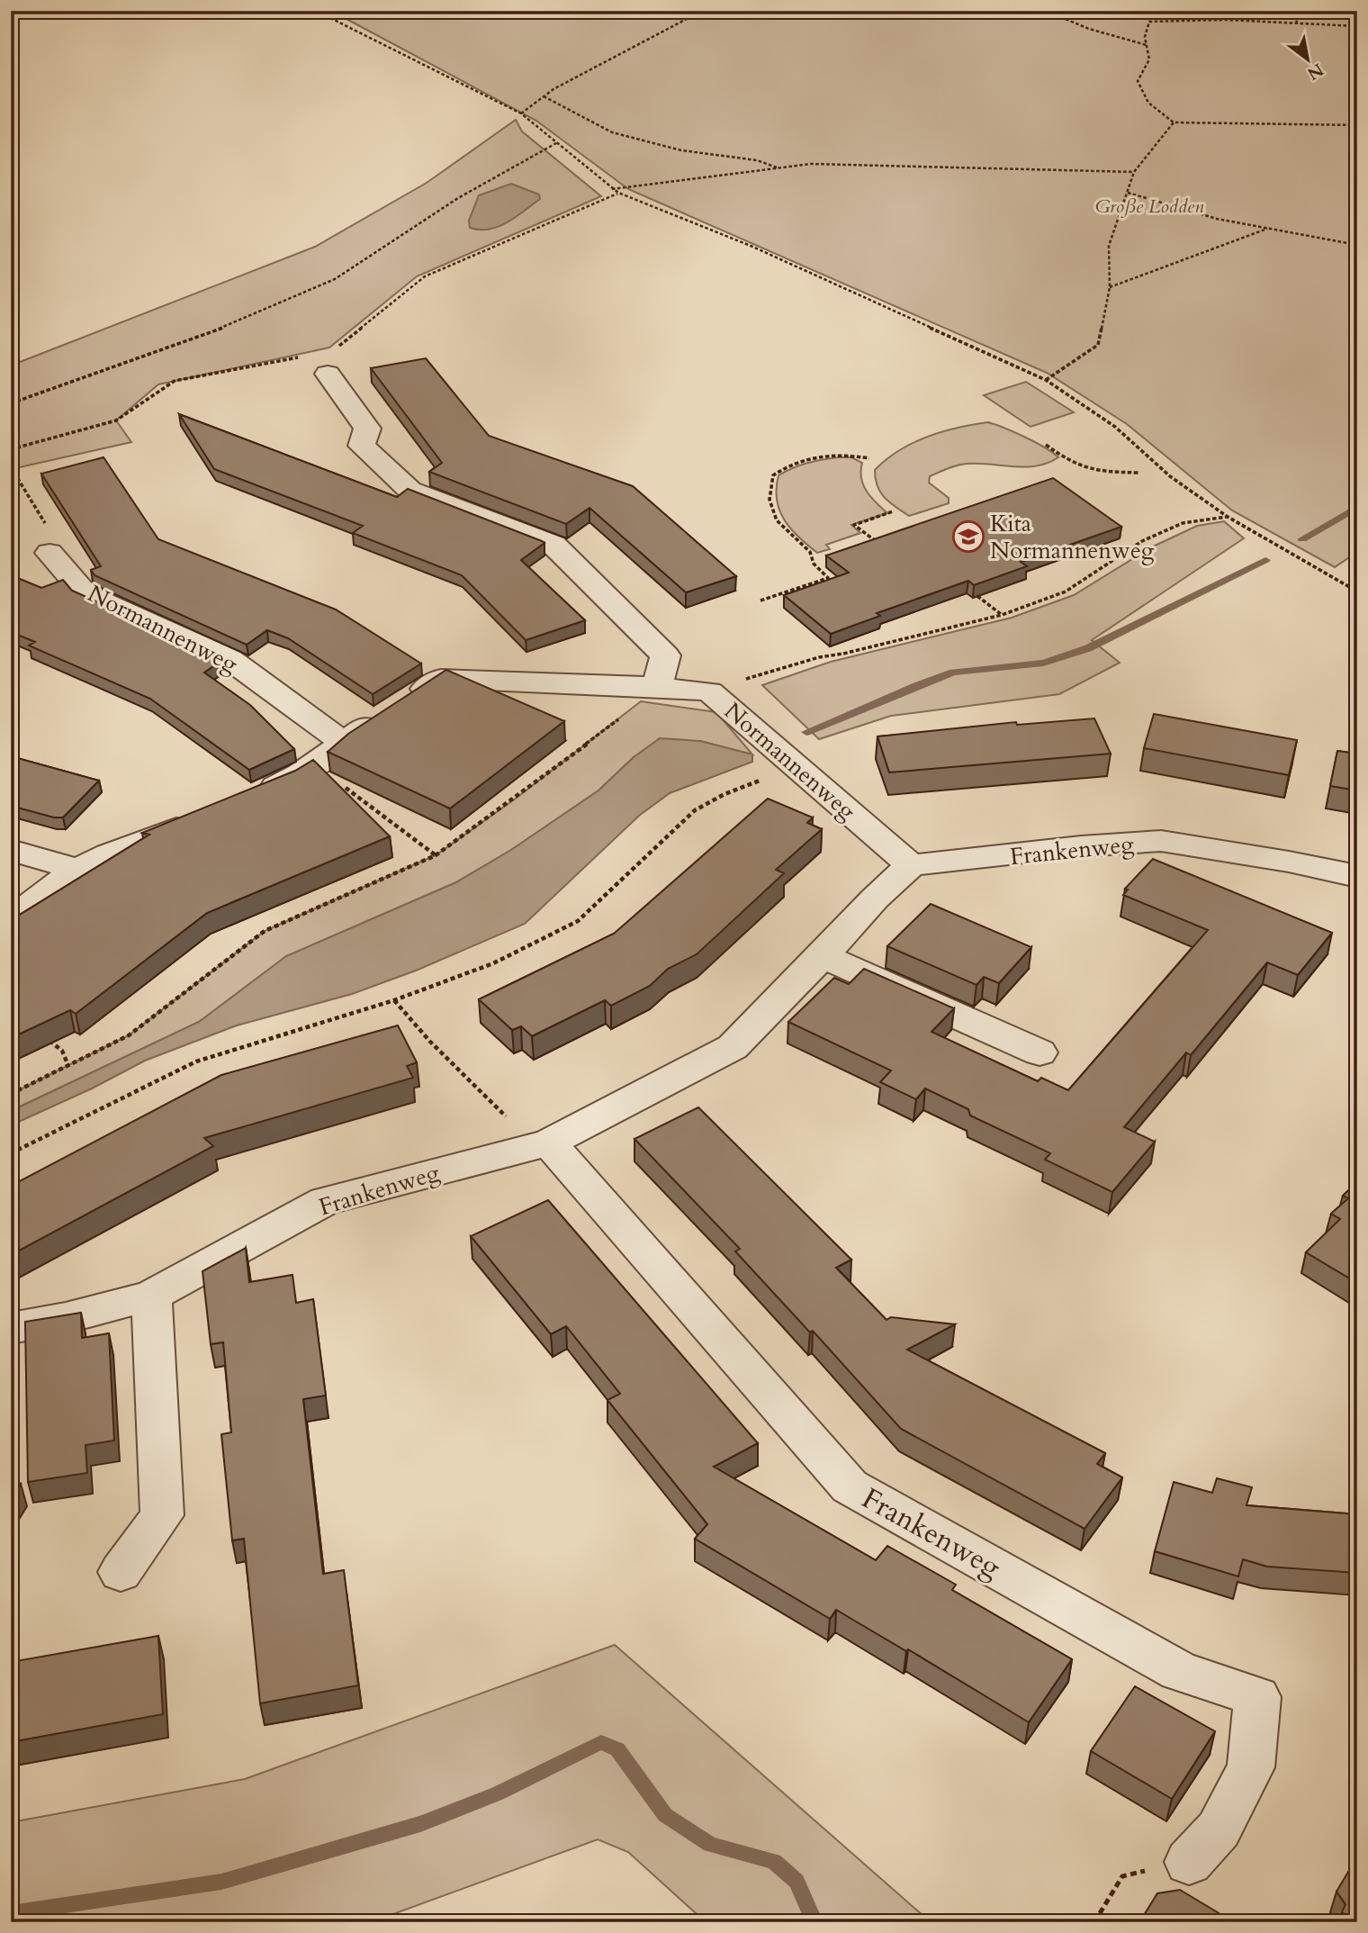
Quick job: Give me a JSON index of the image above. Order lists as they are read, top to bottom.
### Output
{
  "streets": {
    "street": ["Normannenweg", "Frankenweg"]
  },
  "crossings": [
    ["Normannenweg", "Frankenweg"]
  ],
  "parks": ["Große Lodden"],
  "places": {
    "school or university": ["Kita Normannenweg"]
  },
  "north": "bottom right"
}
